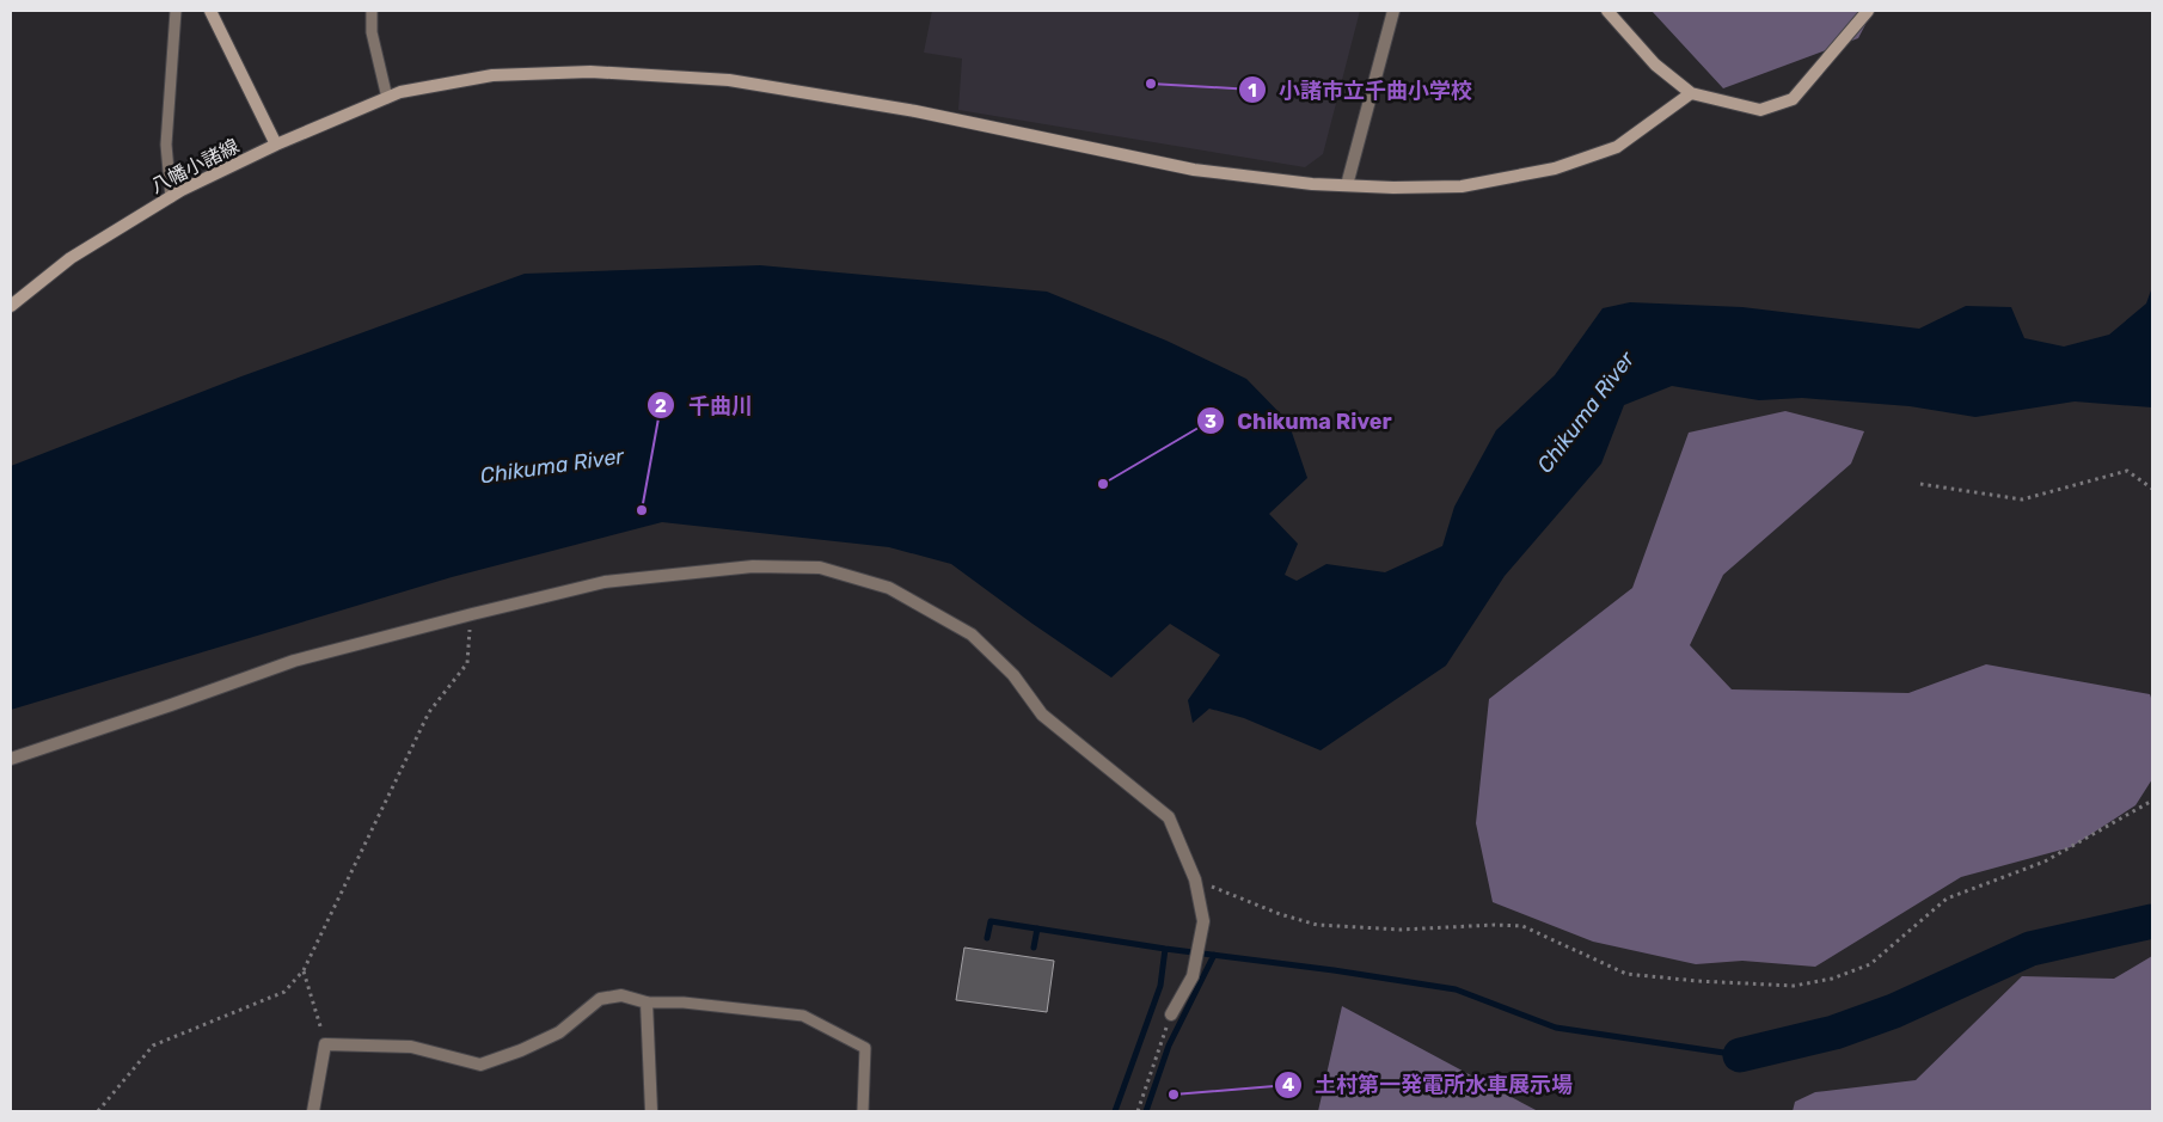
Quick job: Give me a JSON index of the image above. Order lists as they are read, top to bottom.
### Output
{
  "streets": {
    "street": ["八幡小諸線"]
  },
  "water": ["Chikuma River"],
  "places": [
    "小諸市立千曲小学校",
    "Chikuma River",
    "千曲川",
    "土村第一発電所水車展示場"
  ]
}
